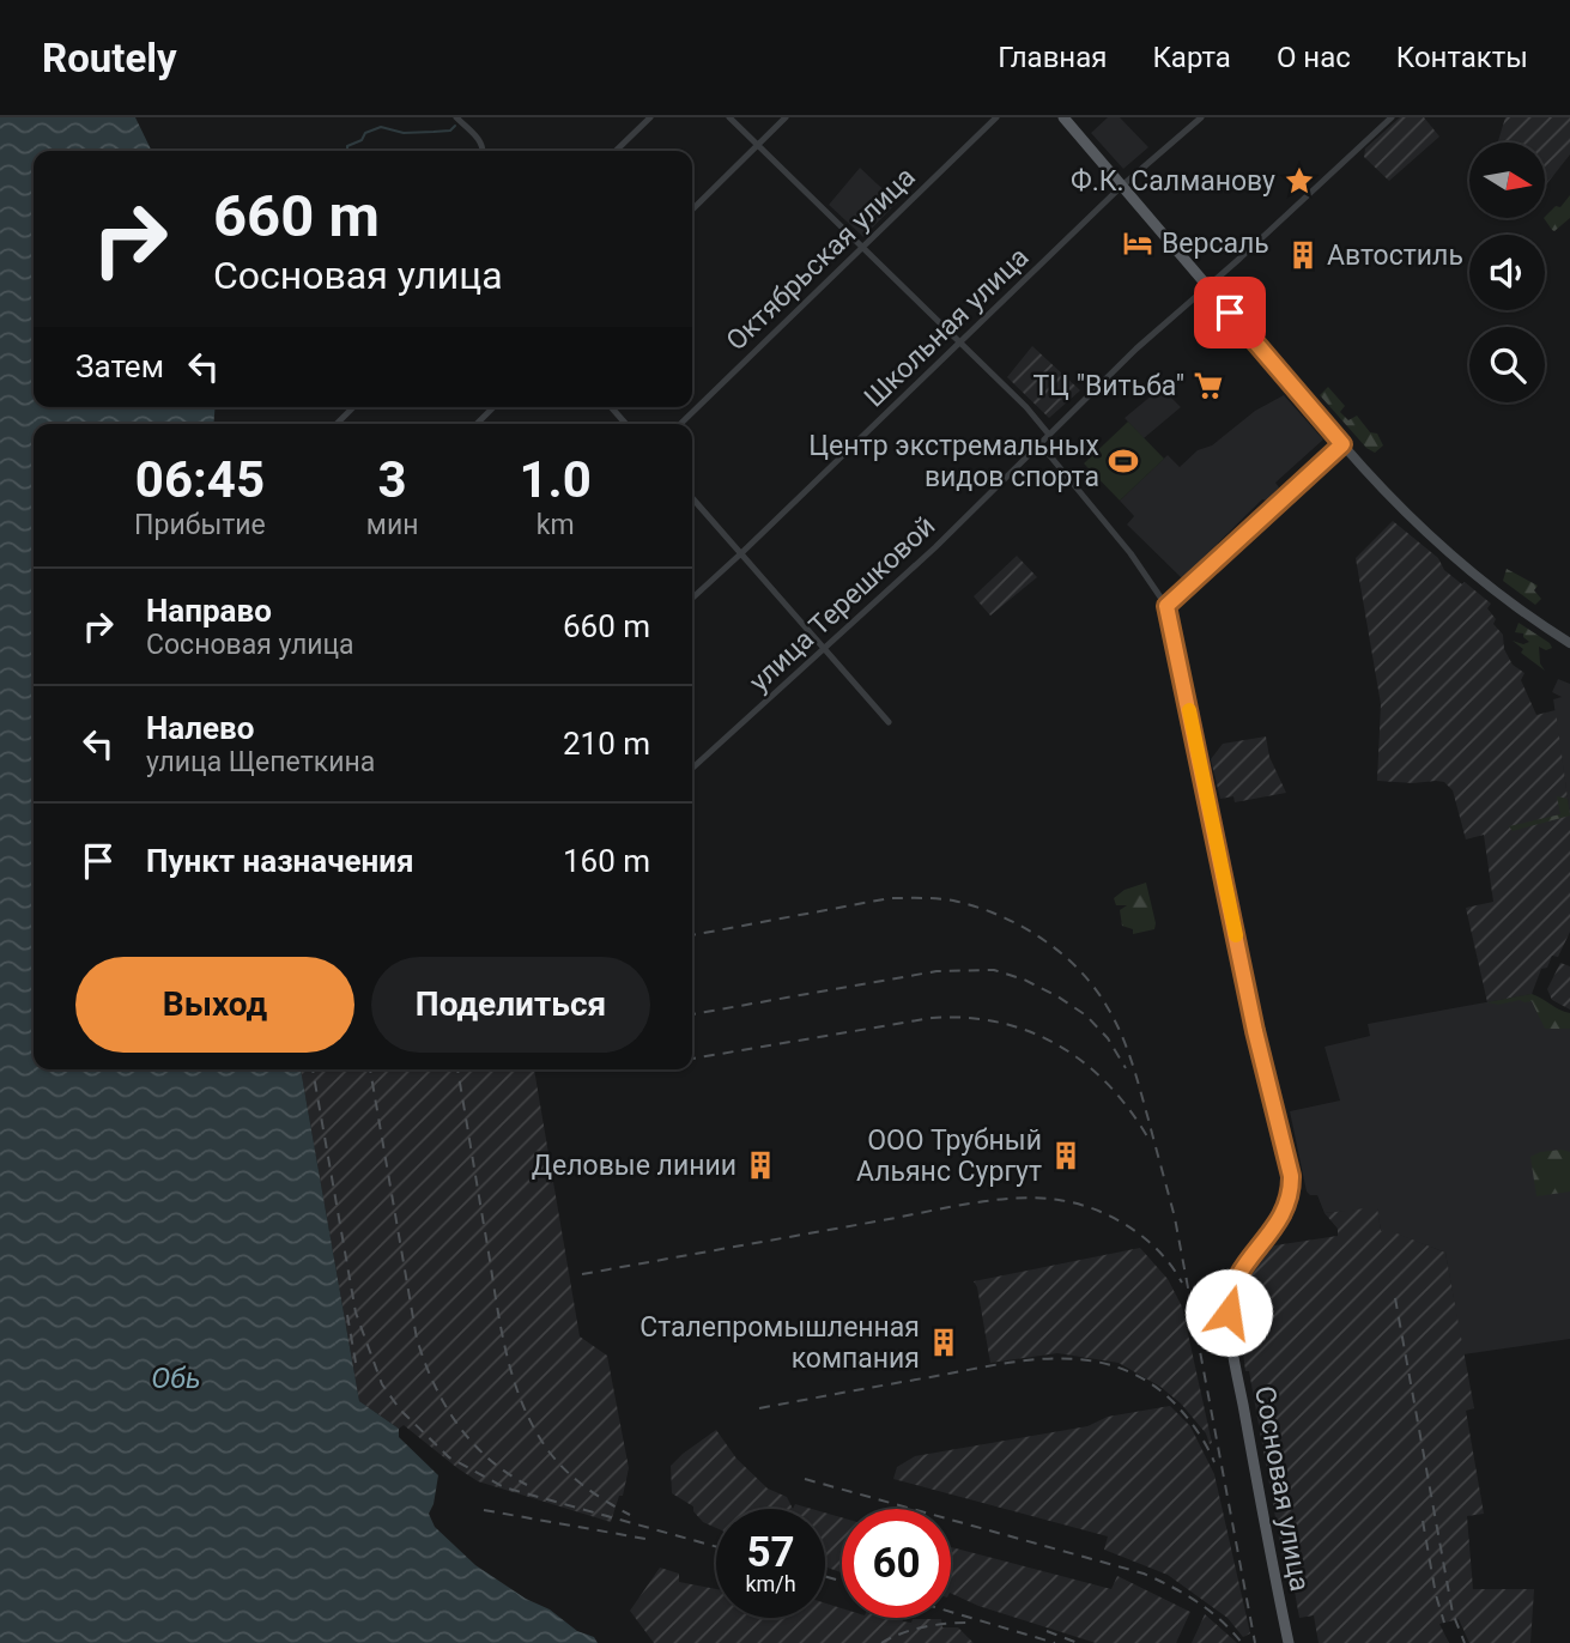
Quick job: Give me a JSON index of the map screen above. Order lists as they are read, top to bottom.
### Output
{
  "streets": {
    "main road": ["Сосновая улица"],
    "street": ["Октябрьская улица", "Школьная улица", "улица Терешковой"]
  },
  "water": ["Обь"],
  "places": {
    "place": ["Ф.К. Салманову"],
    "hotel": ["Версаль"],
    "building": [
      "Автостиль",
      "ООО Трубный Альянс Сургут",
      "Деловые линии",
      "Сталепромышленная компания"
    ],
    "supermarket": ["ТЦ \"Витьба\""],
    "sports": ["Центр экстремальных видов спорта"]
  },
  "north": "right",
  "page": {
    "header": "Routely",
    "nav": [
      "Главная",
      "Карта",
      "О нас",
      "Контакты"
    ],
    "turn": ["660 m", "Сосновая улица"],
    "then": "Затем",
    "eta": [
      "06:45",
      "Прибытие",
      "3",
      "мин",
      "1.0",
      "km"
    ],
    "list": [
      {
        "name": "Направо",
        "note": "Сосновая улица",
        "value": "660 m"
      },
      {
        "name": "Налево",
        "note": "улица Щепеткина",
        "value": "210 m"
      },
      {
        "name": "Пункт назначения",
        "value": "160 m"
      }
    ],
    "buttons": ["Выход", "Поделиться"],
    "speed": "57 km/h",
    "limit": "60"
  }
}
